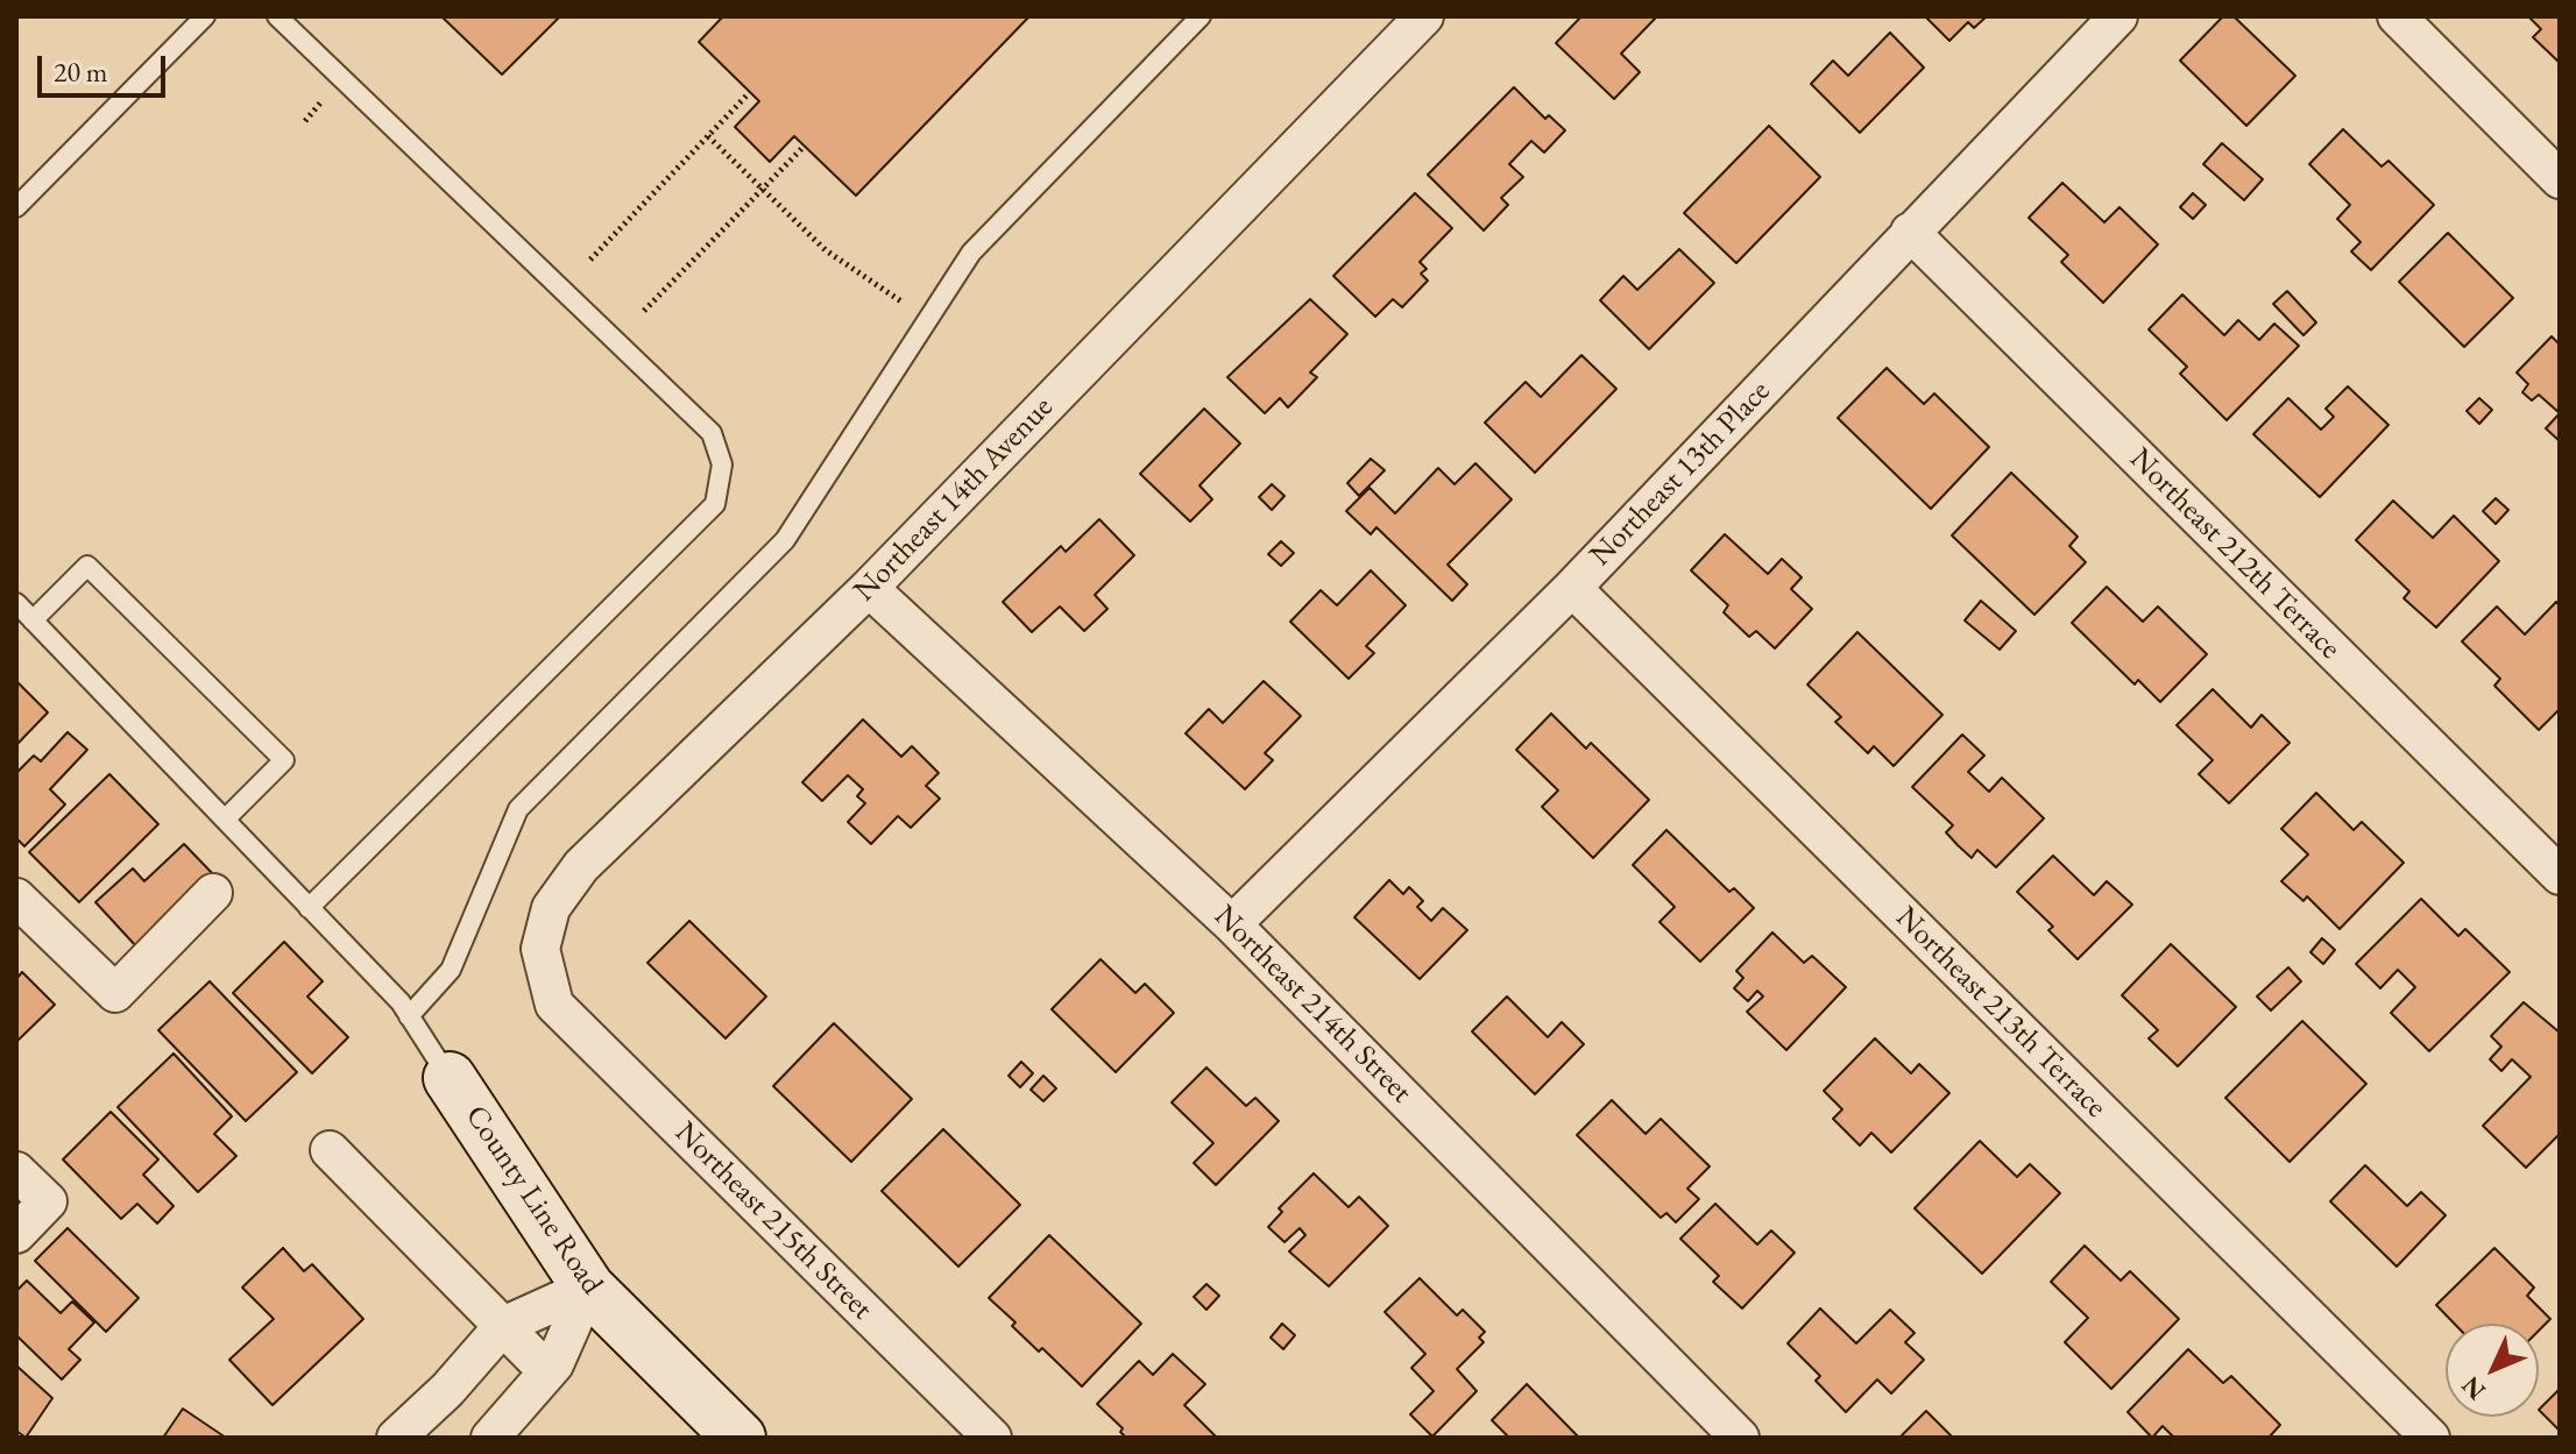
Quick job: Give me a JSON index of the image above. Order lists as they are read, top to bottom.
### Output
{
  "streets": {
    "street": [
      "Northeast 13th Place",
      "Northeast 14th Avenue",
      "Northeast 212th Terrace",
      "Northeast 214th Street",
      "Northeast 213th Terrace",
      "County Line Road",
      "Northeast 215th Street"
    ]
  },
  "crossings": [
    ["Northeast 13th Place", "Northeast 212th Terrace"],
    ["Northeast 13th Place", "Northeast 214th Street"],
    ["Northeast 13th Place", "Northeast 213th Terrace"],
    ["Northeast 14th Avenue", "Northeast 214th Street"],
    ["Northeast 14th Avenue", "Northeast 215th Street"]
  ],
  "scale_bar": "20 m",
  "north": "bottom left"
}
